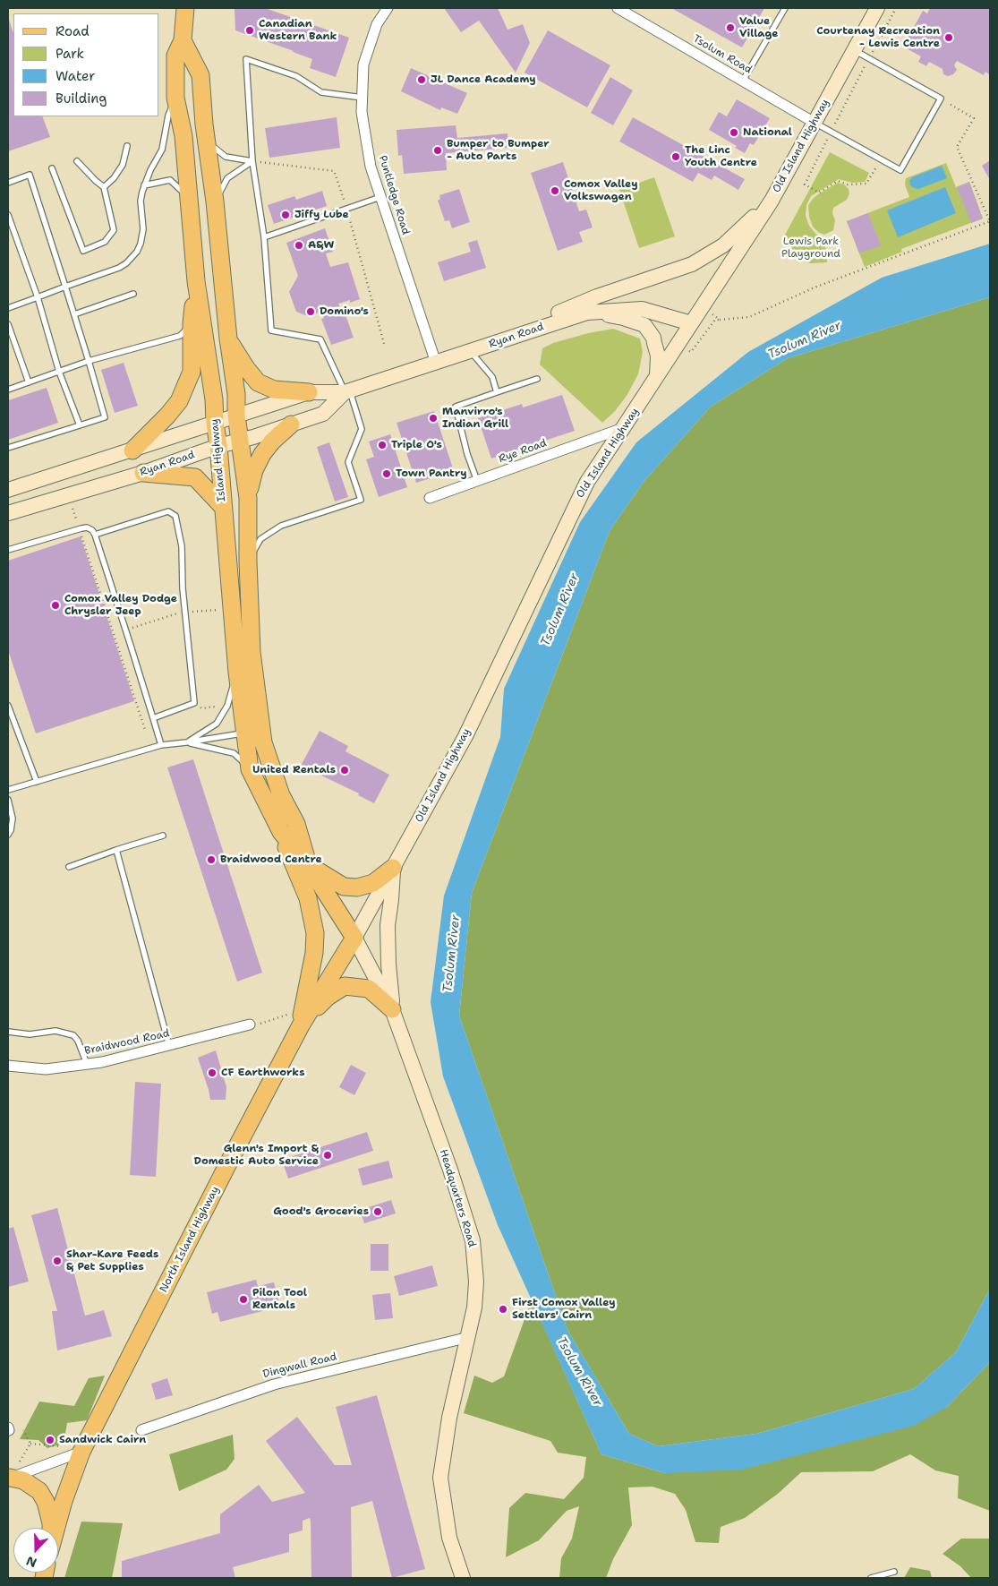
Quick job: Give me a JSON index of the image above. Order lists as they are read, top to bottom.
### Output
{
  "streets": {
    "main road": [
      "Old Island Highway",
      "Ryan Road",
      "Island Highway",
      "Headquarters Road",
      "North Island Highway"
    ],
    "street": [
      "Tsolum Road",
      "Puntledge Road",
      "Rye Road",
      "Braidwood Road",
      "Dingwall Road"
    ]
  },
  "crossings": [
    ["Tsolum Road", "Old Island Highway"],
    ["Old Island Highway", "Ryan Road"],
    ["Old Island Highway", "Rye Road"],
    ["Old Island Highway", "Island Highway"],
    ["Old Island Highway", "Headquarters Road"],
    ["Old Island Highway", "North Island Highway"],
    ["Puntledge Road", "Ryan Road"],
    ["Ryan Road", "Island Highway"],
    ["Island Highway", "Headquarters Road"],
    ["Island Highway", "North Island Highway"],
    ["Headquarters Road", "North Island Highway"],
    ["Headquarters Road", "Dingwall Road"]
  ],
  "water": ["Tsolum River"],
  "parks": ["Lewis Park Playground"],
  "places": [
    "Value Village",
    "Canadian Western Bank",
    "Courtenay Recreation - Lewis Centre",
    "JL Dance Academy",
    "National",
    "Bumper to Bumper - Auto Parts",
    "The Linc Youth Centre",
    "Comox Valley Volkswagen",
    "Jiffy Lube",
    "A&W",
    "Domino's",
    "Manvirro's Indian Grill",
    "Triple O's",
    "Town Pantry",
    "Comox Valley Dodge Chrysler Jeep",
    "United Rentals",
    "Braidwood Centre",
    "CF Earthworks",
    "Glenn's Import & Domestic Auto Service",
    "Good's Groceries",
    "Shar-Kare Feeds & Pet Supplies",
    "Pilon Tool Rentals",
    "First Comox Valley Settlers' Cairn",
    "Sandwick Cairn"
  ],
  "legend": [
    "Road",
    "Park",
    "Water",
    "Building"
  ],
  "north": "bottom"
}
